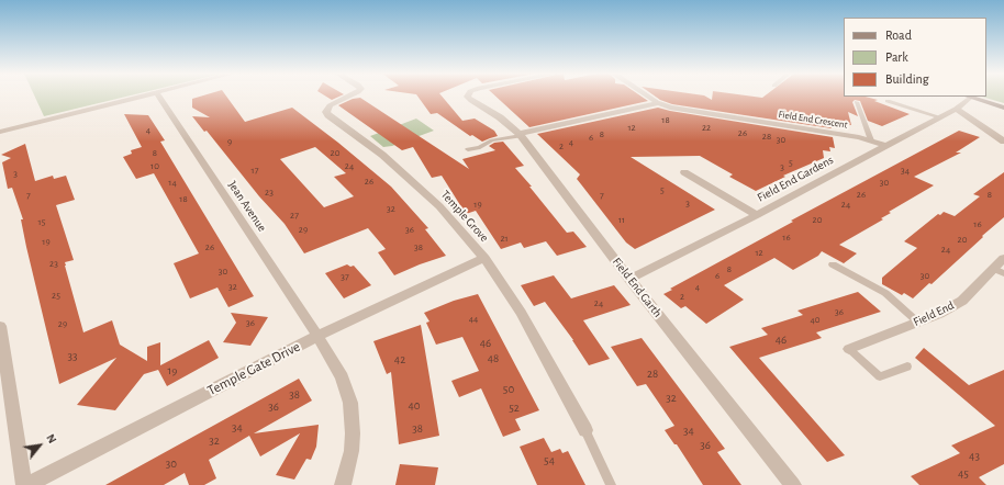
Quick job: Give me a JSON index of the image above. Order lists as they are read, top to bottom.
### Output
{
  "streets": {
    "street": [
      "Field End Crescent",
      "Field End Gardens",
      "Jean Avenue",
      "Temple Grove",
      "Field End Garth",
      "Field End",
      "Temple Gate Drive"
    ]
  },
  "crossings": [
    ["Field End Crescent", "Field End Gardens"],
    ["Field End Gardens", "Field End Garth"],
    ["Jean Avenue", "Temple Gate Drive"],
    ["Temple Grove", "Temple Gate Drive"]
  ],
  "house_numbers": [
    "18",
    "12",
    "22",
    "4",
    "26",
    "8",
    "28",
    "6",
    "30",
    "9",
    "4",
    "2",
    "8",
    "20",
    "5",
    "10",
    "24",
    "3",
    "17",
    "34",
    "3",
    "26",
    "14",
    "30",
    "5",
    "23",
    "26",
    "8",
    "7",
    "7",
    "18",
    "3",
    "19",
    "24",
    "32",
    "27",
    "11",
    "20",
    "15",
    "16",
    "29",
    "36",
    "16",
    "21",
    "20",
    "19",
    "26",
    "38",
    "24",
    "12",
    "23",
    "8",
    "30",
    "6",
    "30",
    "37",
    "32",
    "4",
    "25",
    "2",
    "24",
    "36",
    "44",
    "40",
    "36",
    "29",
    "46",
    "46",
    "33",
    "48",
    "42",
    "19",
    "28",
    "50",
    "38",
    "32",
    "40",
    "36",
    "52",
    "34",
    "38",
    "34",
    "32",
    "36",
    "43",
    "54",
    "30",
    "45"
  ],
  "legend": ["Road", "Park", "Building"],
  "north": "top right"
}
